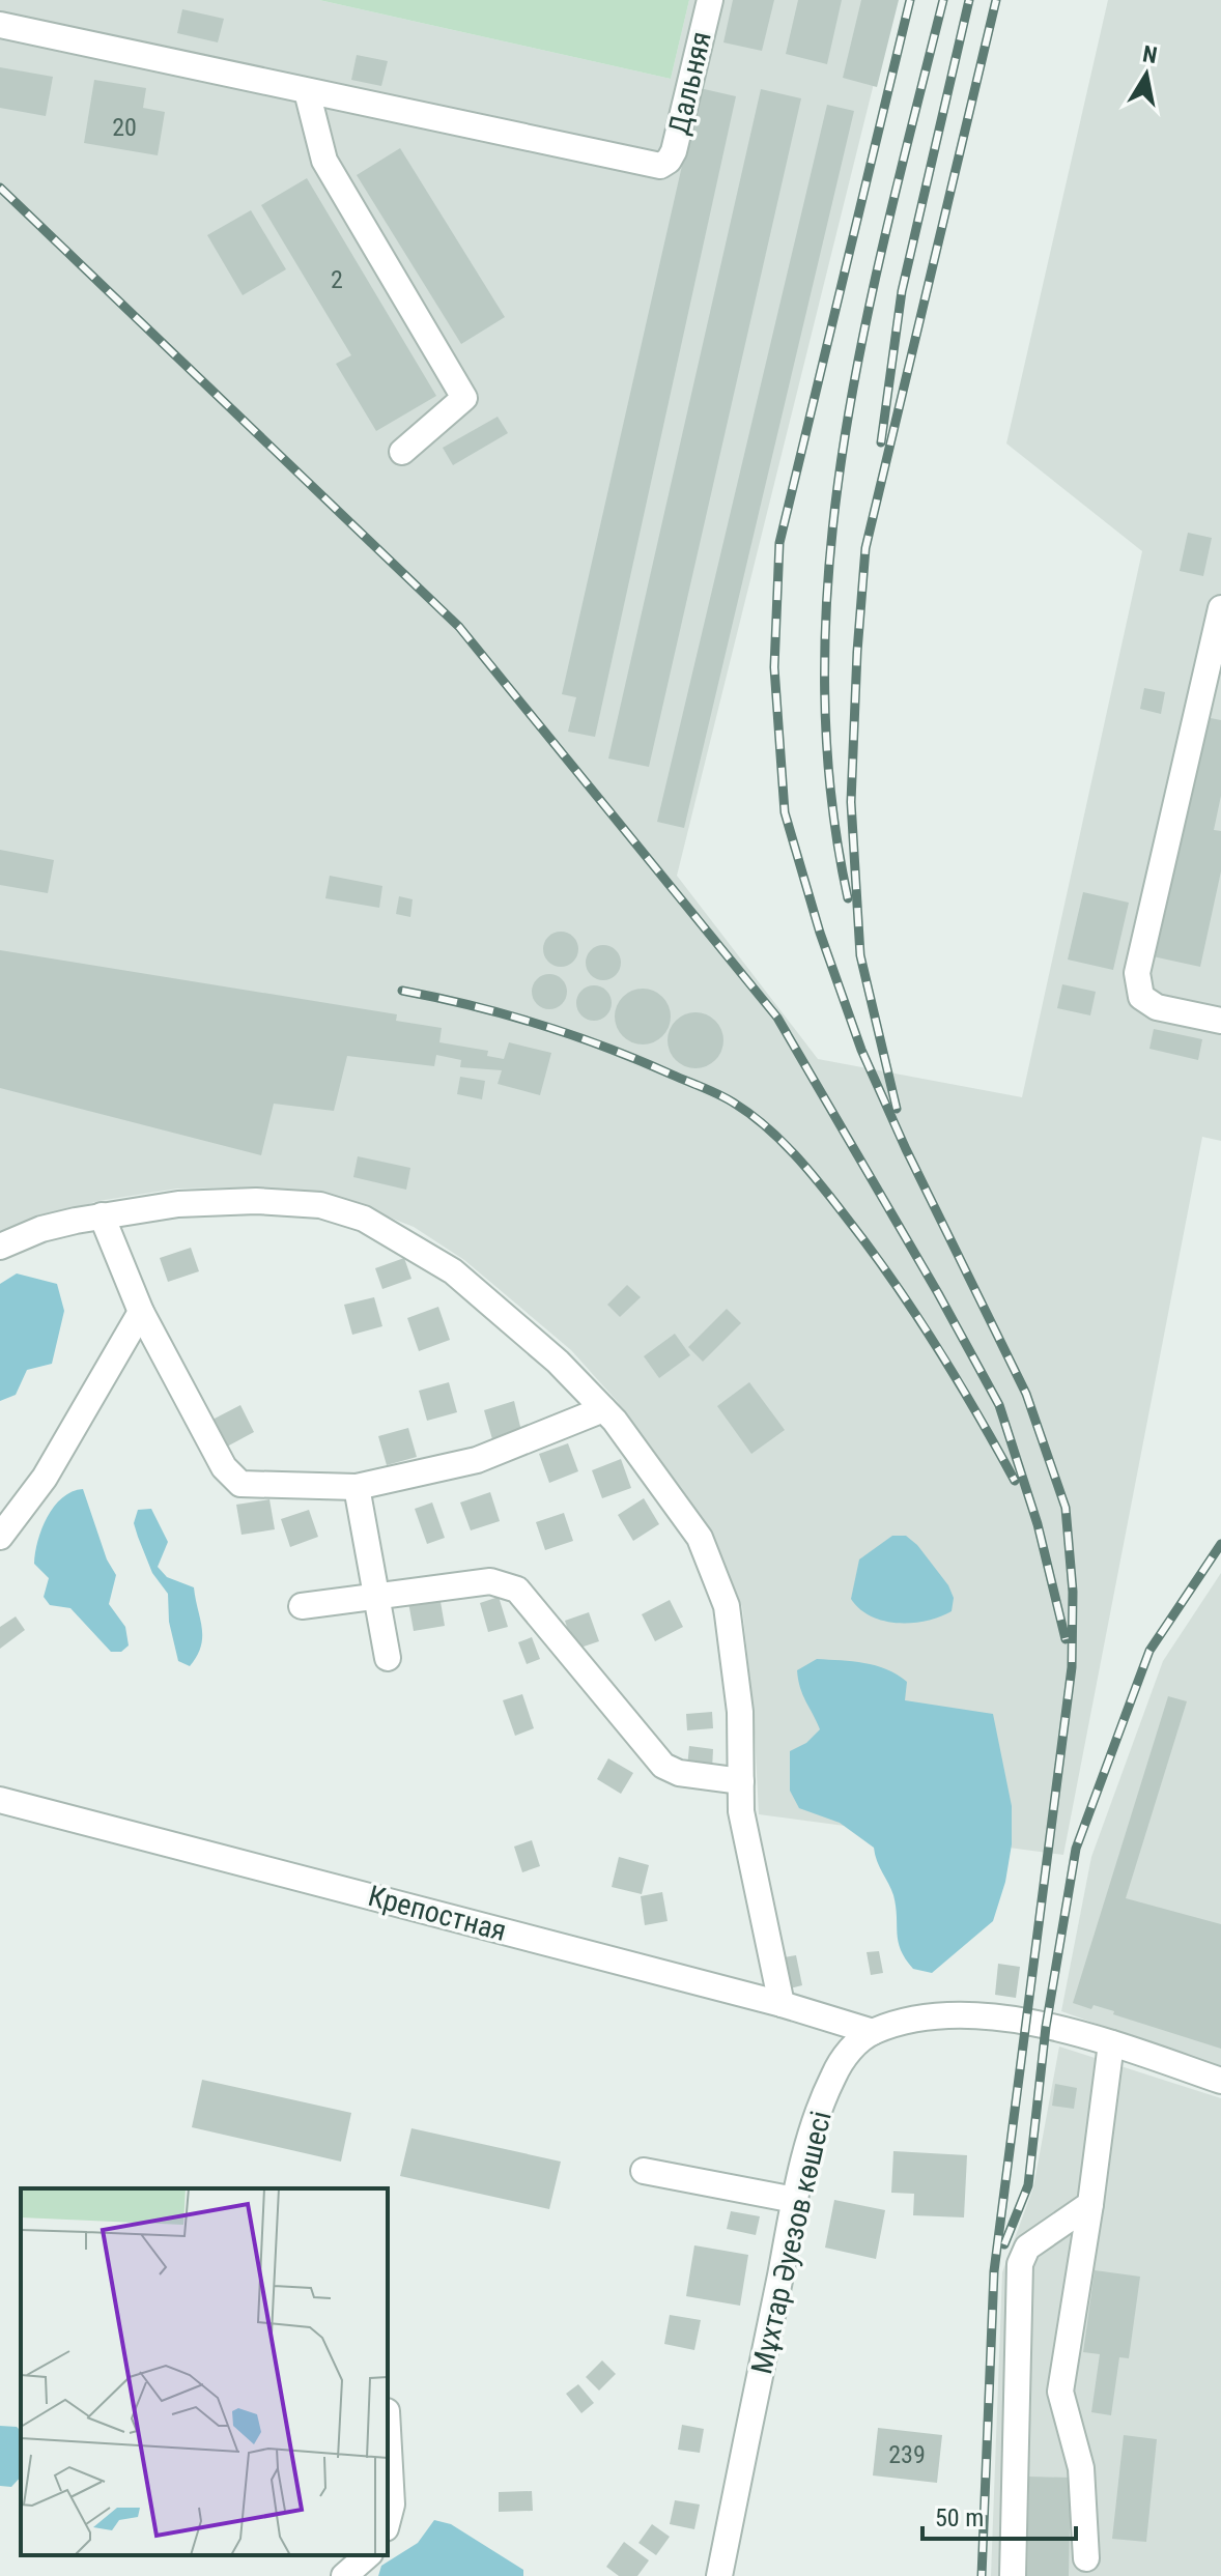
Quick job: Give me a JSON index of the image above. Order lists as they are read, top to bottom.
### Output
{
  "streets": {
    "street": ["Дальняя", "Крепостная", "Мұхтар Әуезов көшесі"]
  },
  "crossings": [
    ["Крепостная", "Мұхтар Әуезов көшесі"]
  ],
  "house_numbers": ["20", "2", "239"],
  "scale_bar": "50 m",
  "north": "top"
}
